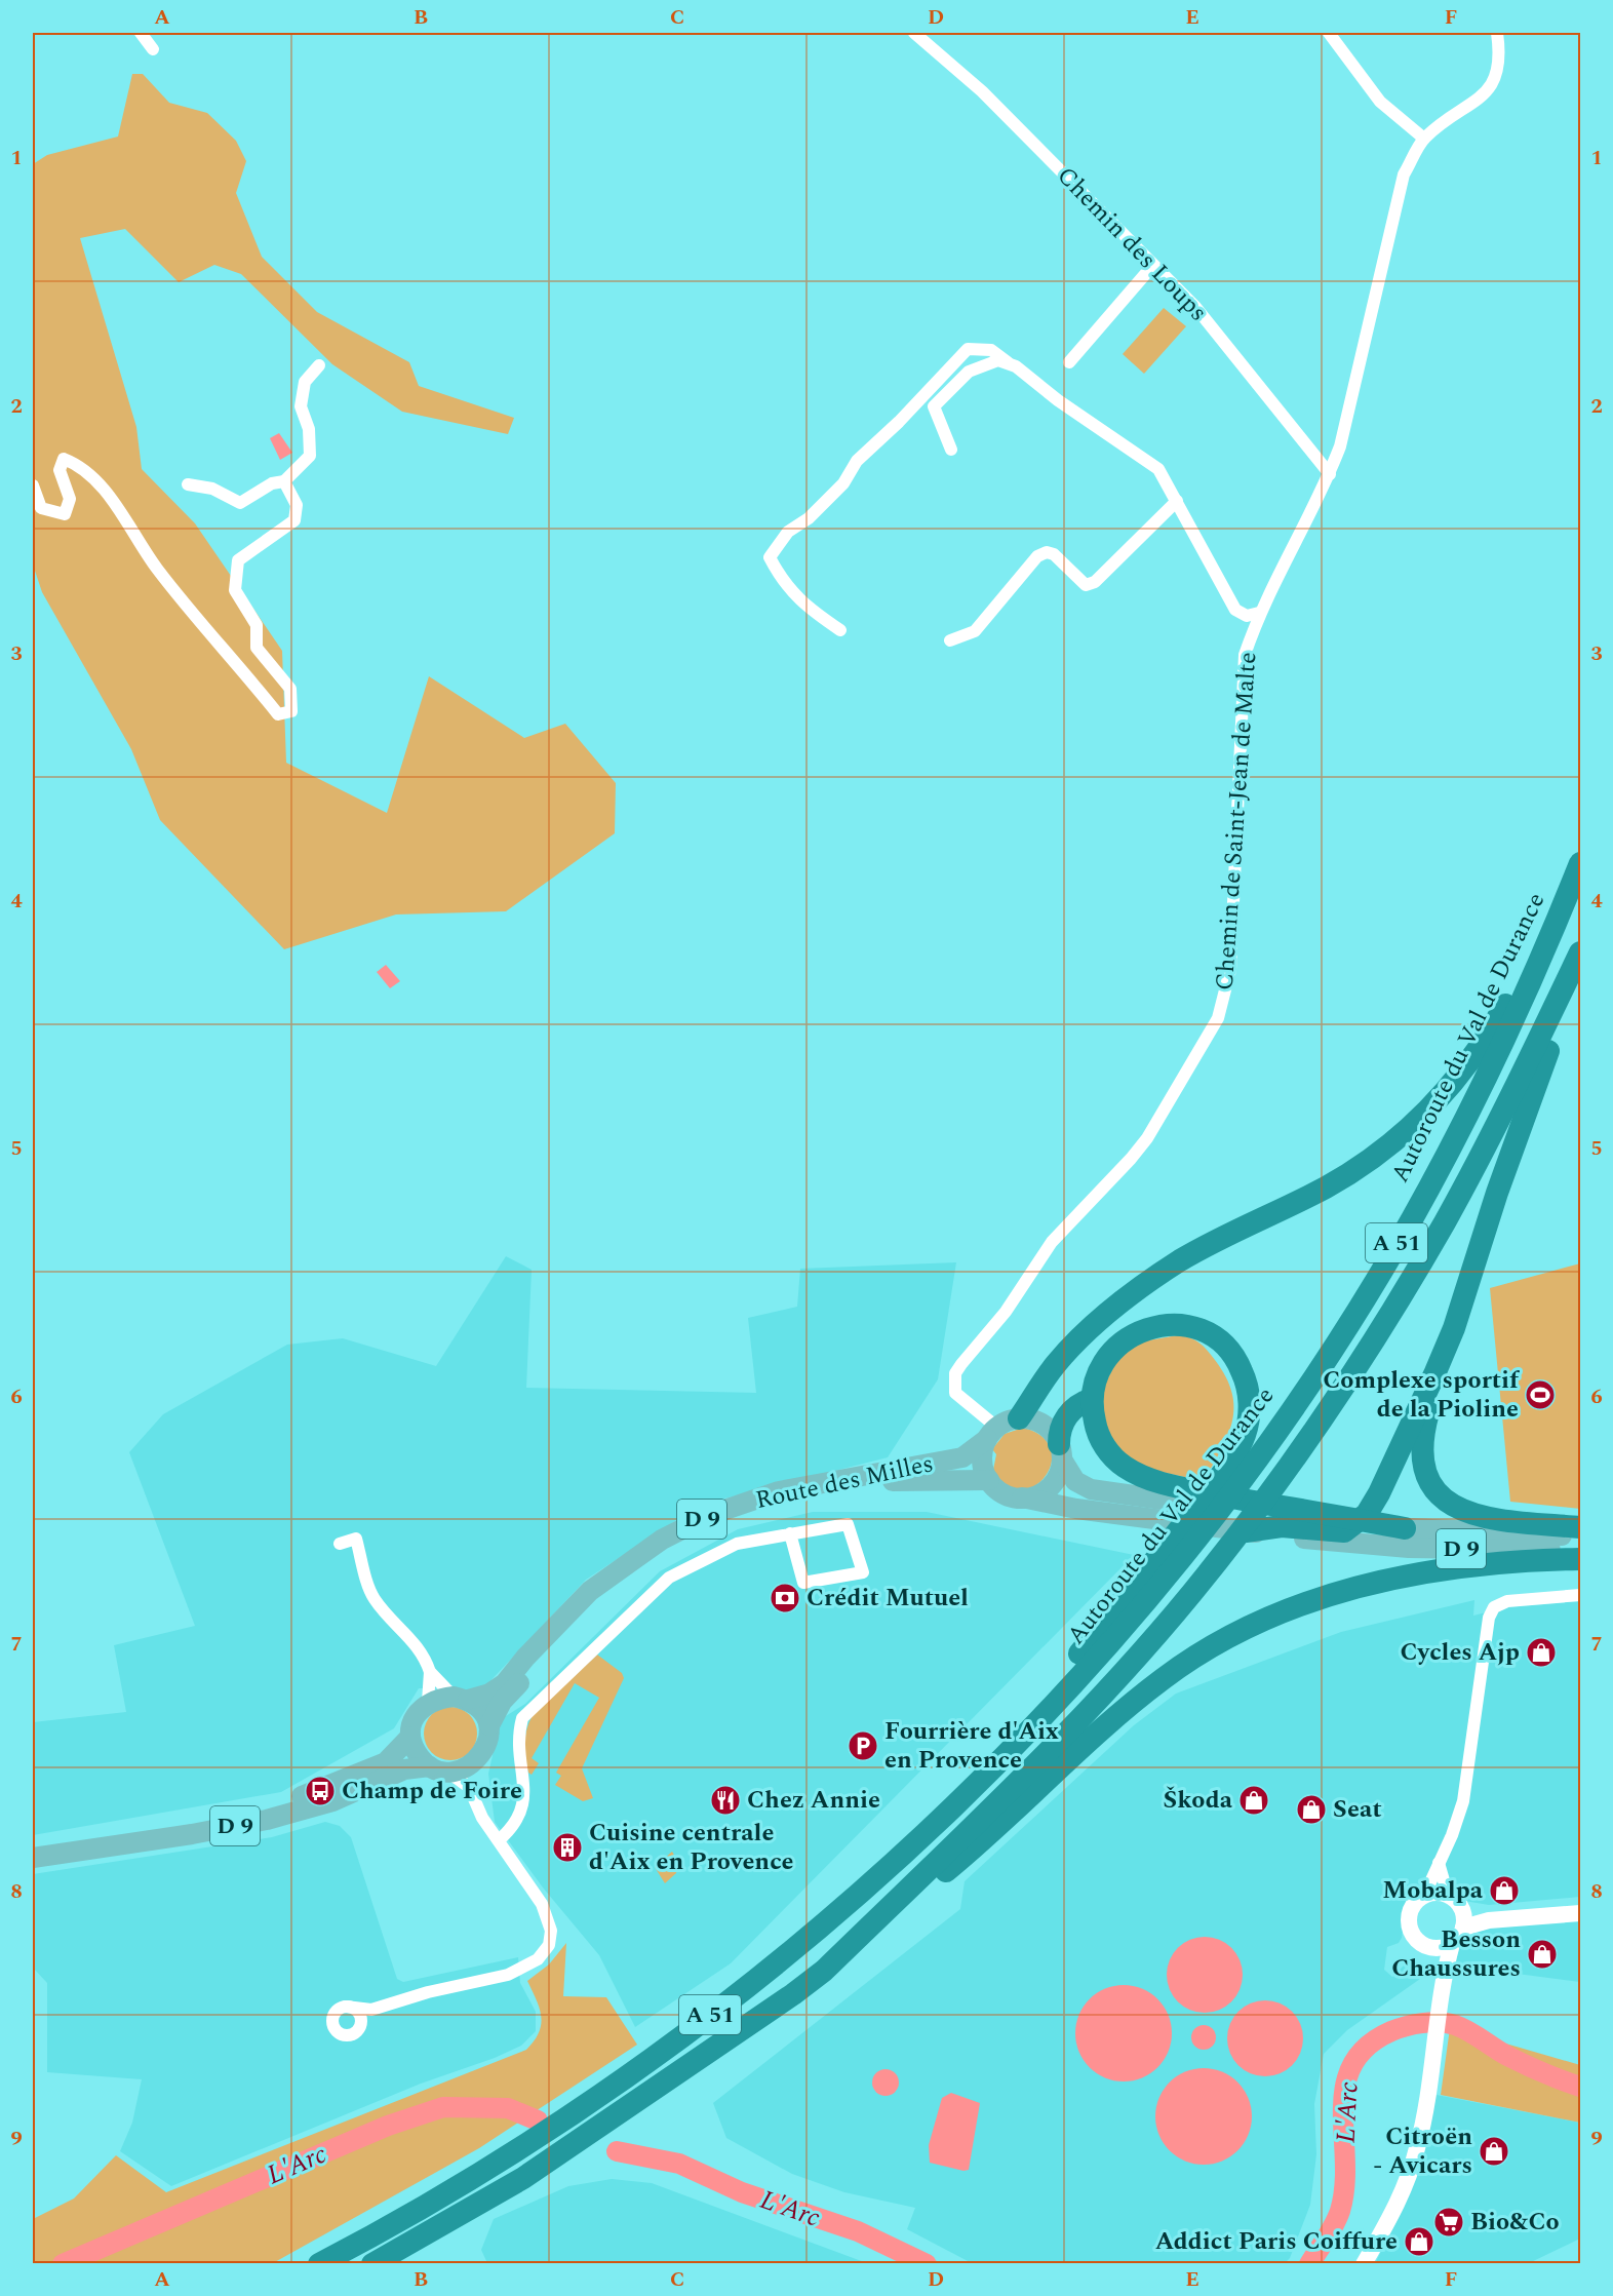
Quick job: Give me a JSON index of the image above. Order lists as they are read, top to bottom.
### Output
{
  "streets": {
    "highway": ["Autoroute du Val de Durance", "A 51"],
    "main road": ["Route des Milles", "D 9"],
    "street": ["Chemin des Loups", "Chemin de Saint-Jean de Malte"]
  },
  "crossings": [
    ["Chemin des Loups", "Chemin de Saint-Jean de Malte"],
    ["Chemin de Saint-Jean de Malte", "Route des Milles"],
    ["Route des Milles", "D 9"]
  ],
  "water": ["L'Arc"],
  "places": {
    "sports": ["Complexe sportif de la Pioline"],
    "bank": ["Crédit Mutuel"],
    "shop": [
      "Cycles Ajp",
      "Škoda",
      "Seat",
      "Mobalpa",
      "Besson Chaussures",
      "Citroën - Avicars",
      "Addict Paris Coiffure"
    ],
    "parking": ["Fourrière d'Aix en Provence"],
    "bus stop": ["Champ de Foire"],
    "restaurant": ["Chez Annie"],
    "building": ["Cuisine centrale d'Aix en Provence"],
    "supermarket": ["Bio&Co"]
  },
  "grid": {
    "columns": [
      "A",
      "B",
      "C",
      "D",
      "E",
      "F"
    ],
    "rows": [
      "1",
      "2",
      "3",
      "4",
      "5",
      "6",
      "7",
      "8",
      "9"
    ]
  }
}
